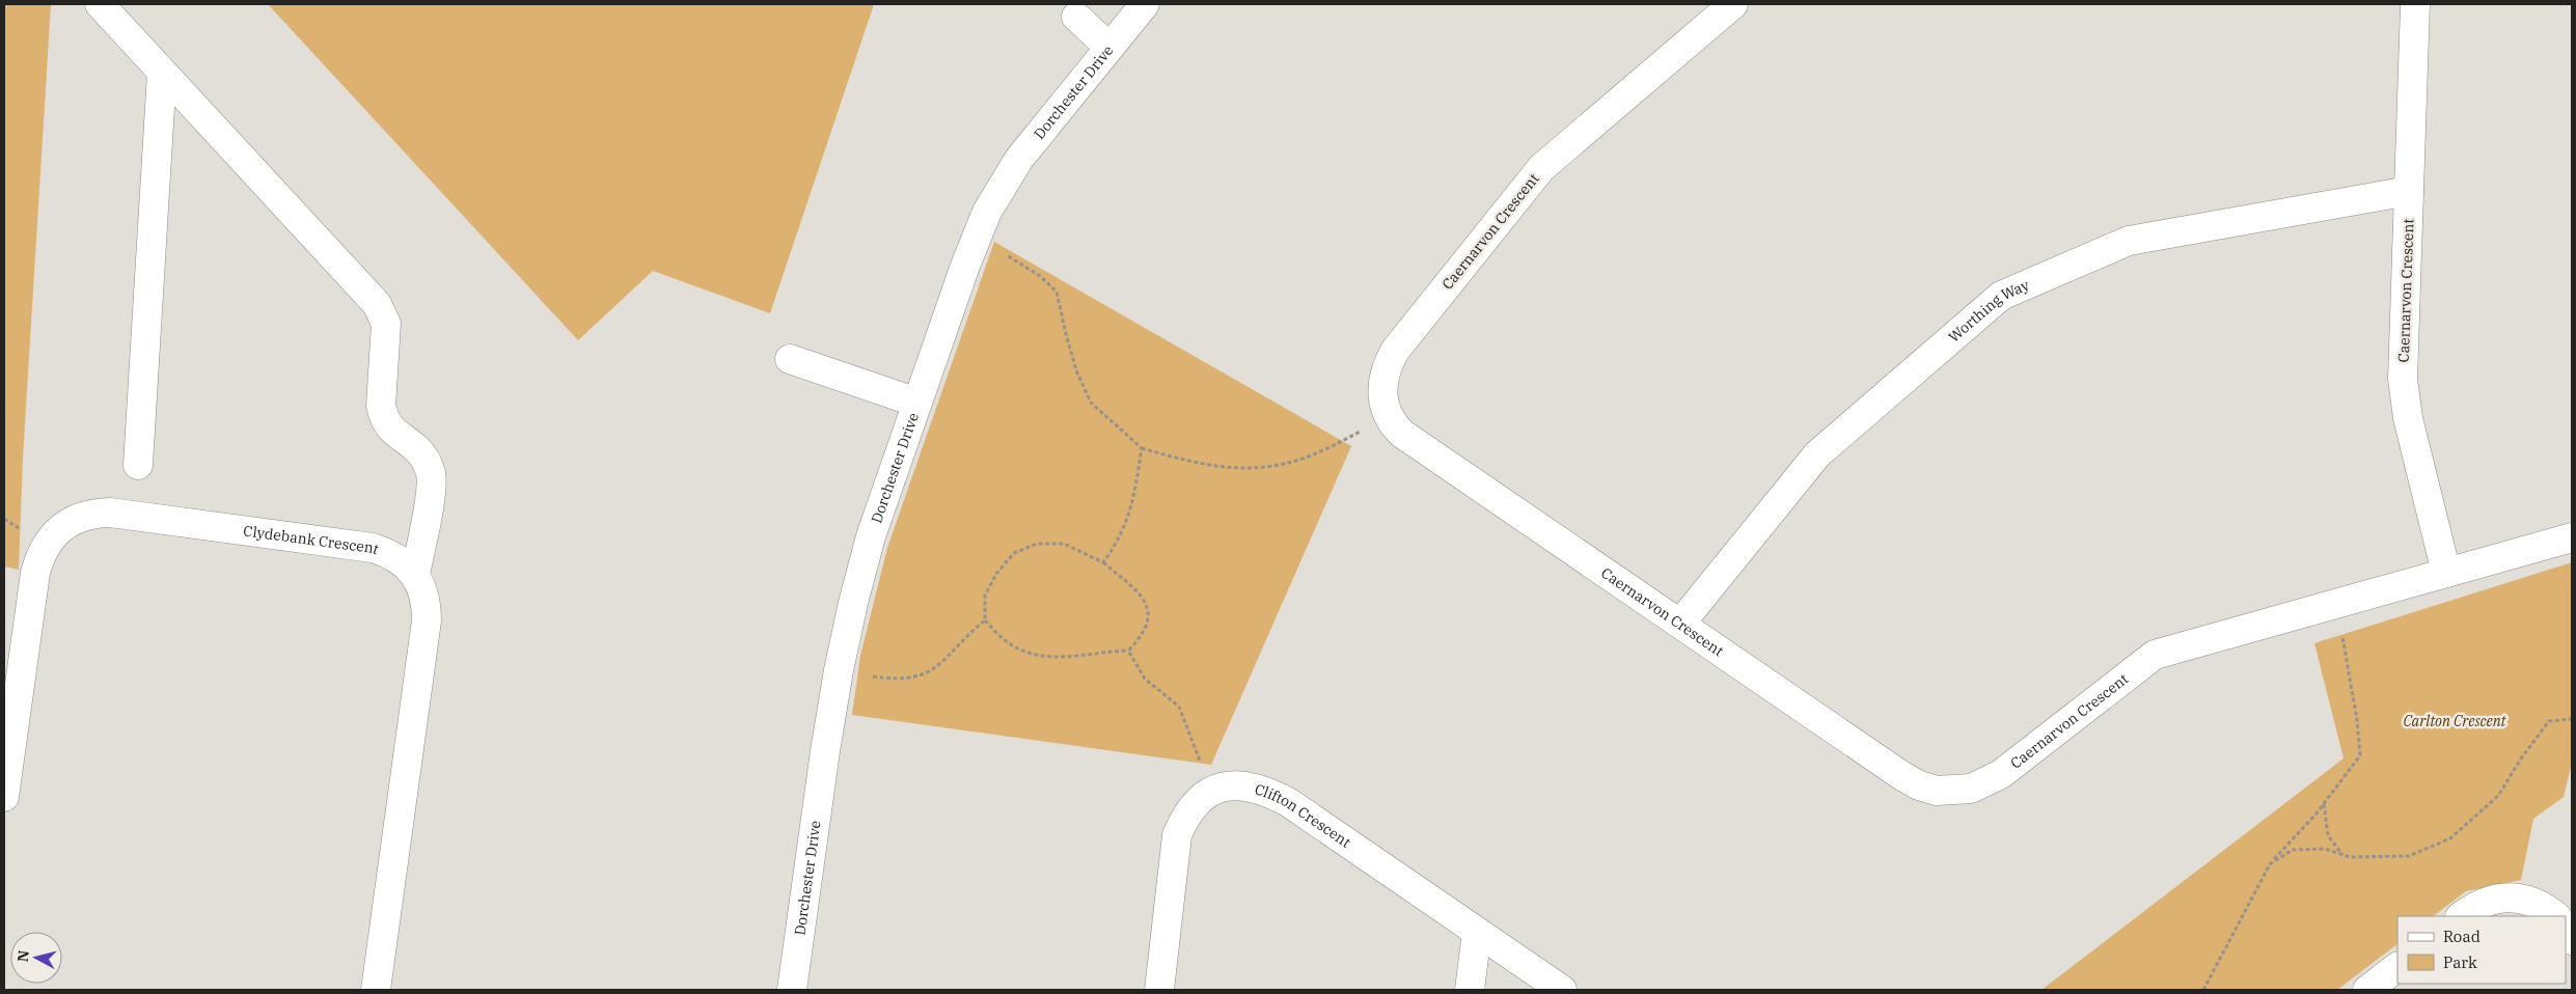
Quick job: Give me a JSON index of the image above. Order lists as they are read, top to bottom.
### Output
{
  "streets": {
    "street": [
      "Dorchester Drive",
      "Caernarvon Crescent",
      "Worthing Way",
      "Clydebank Crescent",
      "Clifton Crescent"
    ]
  },
  "crossings": [
    ["Caernarvon Crescent", "Worthing Way"]
  ],
  "parks": ["Carlton Crescent"],
  "legend": ["Road", "Park"],
  "north": "left"
}
